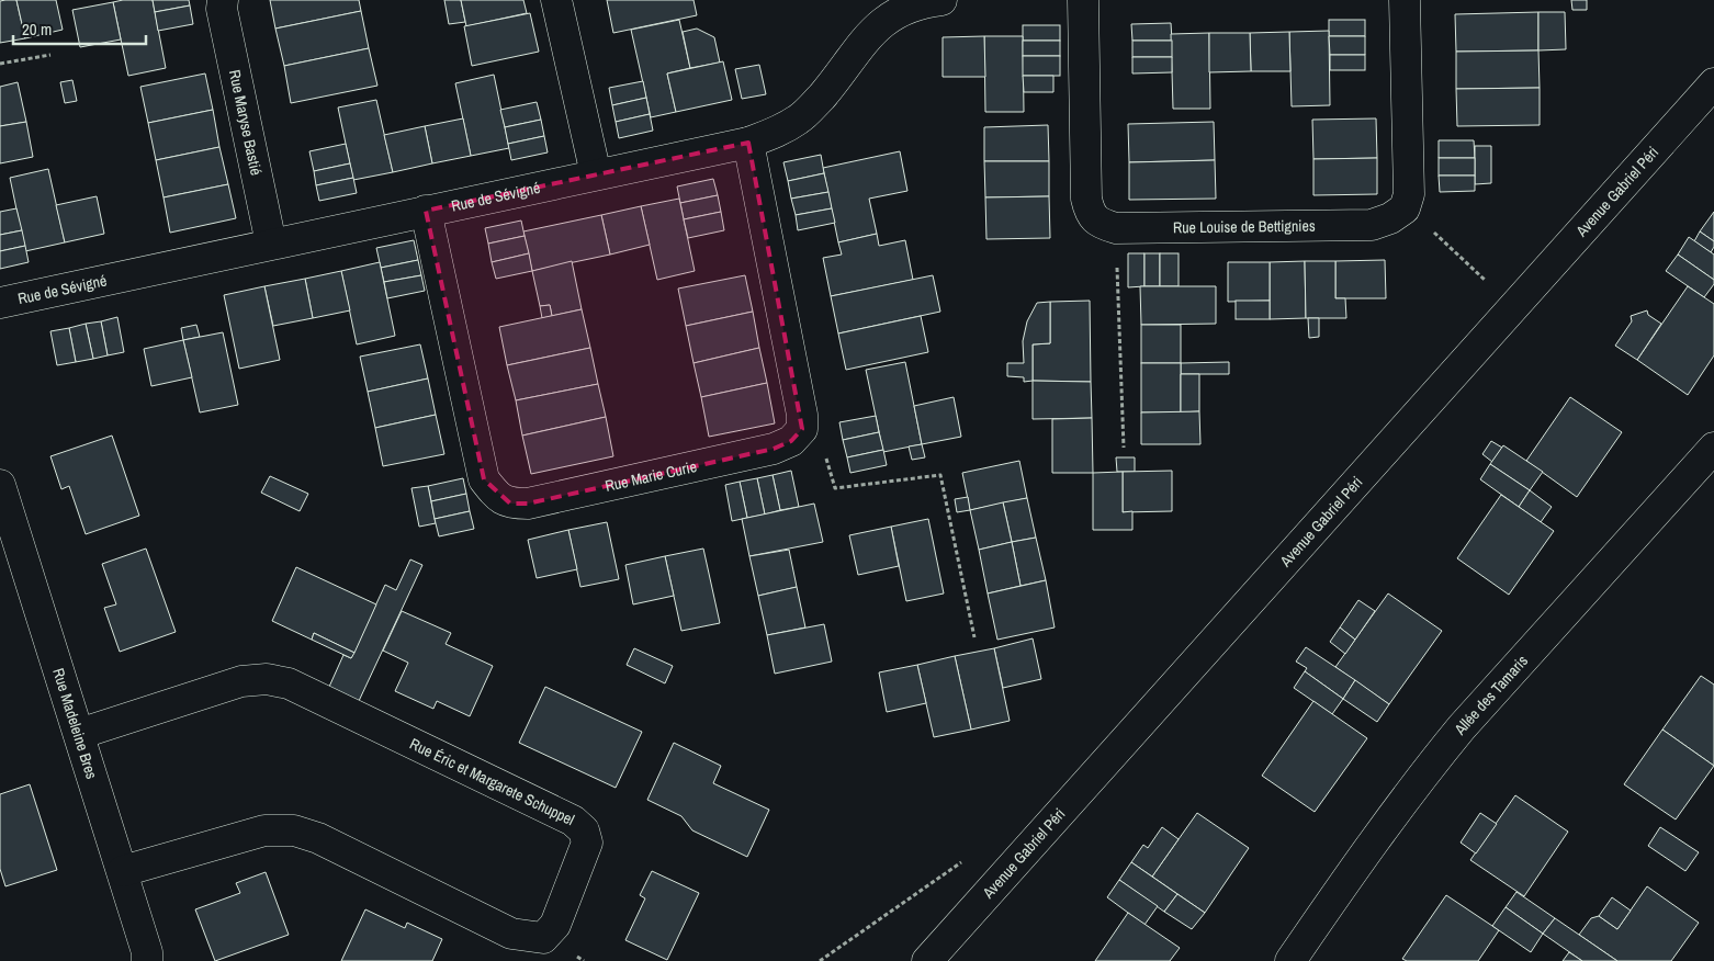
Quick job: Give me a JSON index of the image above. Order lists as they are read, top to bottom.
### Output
{
  "streets": {
    "street": [
      "Rue Maryse Bastié",
      "Avenue Gabriel Péri",
      "Rue de Sévigné",
      "Rue Louise de Bettignies",
      "Rue Marie Curie",
      "Allée des Tamaris",
      "Rue Madeleine Bres",
      "Rue Éric et Margarete Schuppel"
    ]
  },
  "crossings": [
    ["Rue Maryse Bastié", "Rue de Sévigné"],
    ["Rue de Sévigné", "Rue Marie Curie"],
    ["Rue Madeleine Bres", "Rue Éric et Margarete Schuppel"]
  ],
  "scale_bar": "20 m"
}
